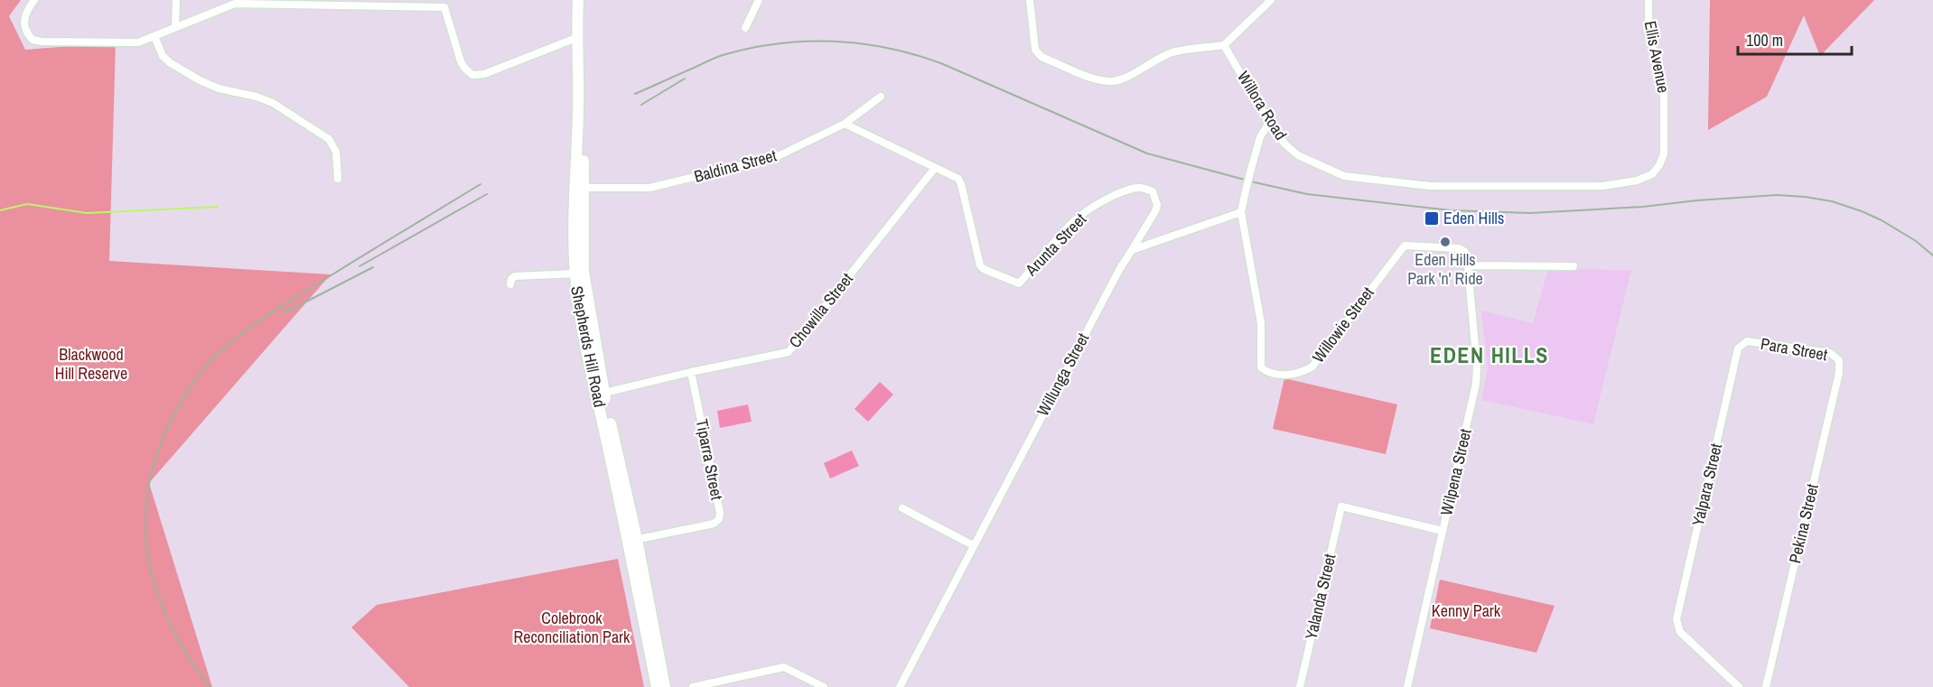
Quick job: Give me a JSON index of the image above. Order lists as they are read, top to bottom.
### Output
{
  "streets": {
    "main road": ["Shepherds Hill Road"],
    "street": [
      "Ellis Avenue",
      "Willora Road",
      "Baldina Street",
      "Arunta Street",
      "Chowilla Street",
      "Willowie Street",
      "Para Street",
      "Willunga Street",
      "Tiparra Street",
      "Wilpena Street",
      "Yalpara Street",
      "Pekina Street",
      "Yalanda Street"
    ]
  },
  "crossings": [
    ["Ellis Avenue", "Willora Road"],
    ["Baldina Street", "Shepherds Hill Road"],
    ["Arunta Street", "Chowilla Street"],
    ["Arunta Street", "Willunga Street"],
    ["Chowilla Street", "Shepherds Hill Road"],
    ["Chowilla Street", "Tiparra Street"],
    ["Willowie Street", "Wilpena Street"],
    ["Shepherds Hill Road", "Tiparra Street"],
    ["Para Street", "Yalpara Street"],
    ["Para Street", "Pekina Street"],
    ["Wilpena Street", "Yalanda Street"]
  ],
  "districts": ["EDEN HILLS"],
  "parks": ["Blackwood Hill Reserve", "Kenny Park", "Colebrook Reconciliation Park"],
  "places": {
    "transit": ["Eden Hills"],
    "other": ["Eden Hills Park 'n' Ride"]
  },
  "scale_bar": "100 m"
}
